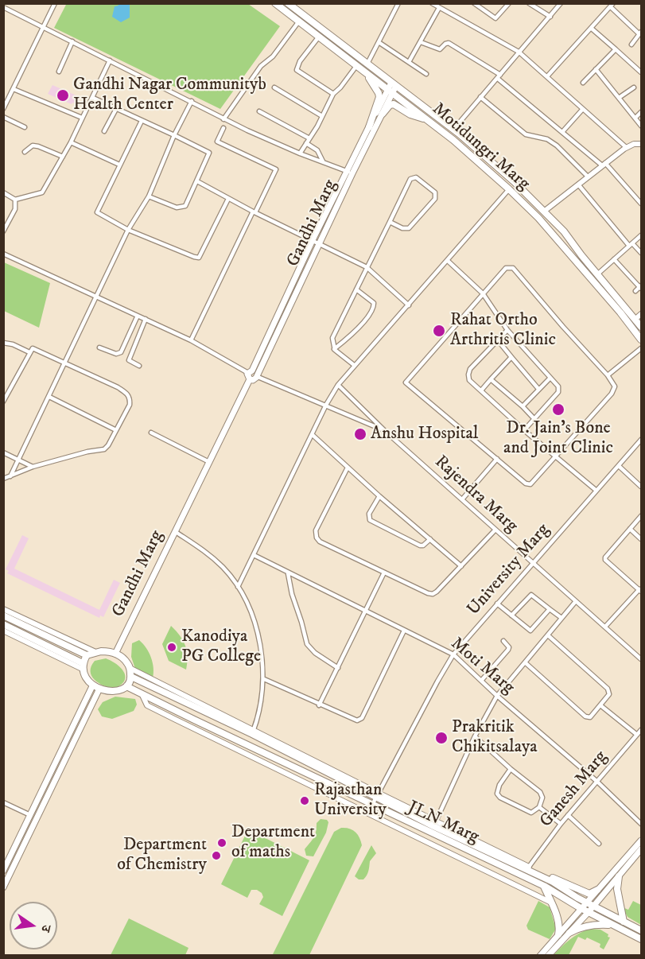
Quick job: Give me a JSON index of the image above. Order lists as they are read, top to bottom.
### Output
{
  "streets": {
    "main road": ["Motidungri Marg", "Gandhi Marg", "JLN Marg"],
    "street": [
      "Rajendra Marg",
      "University Marg",
      "Moti Marg",
      "Ganesh Marg"
    ]
  },
  "crossings": [
    ["Motidungri Marg", "Gandhi Marg"],
    ["Gandhi Marg", "JLN Marg"],
    ["Rajendra Marg", "University Marg"],
    ["University Marg", "Moti Marg"],
    ["University Marg", "JLN Marg"],
    ["Moti Marg", "Ganesh Marg"],
    ["Ganesh Marg", "JLN Marg"]
  ],
  "places": [
    "Gandhi Nagar Communityb Health Center",
    "Rahat Ortho Arthritis Clinic",
    "Dr. Jain's Bone and Joint Clinic",
    "Anshu Hospital",
    "Kanodiya PG College",
    "Prakritik Chikitsalaya",
    "Rajasthan University",
    "Department of maths",
    "Department of Chemistry"
  ],
  "north": "right"
}
